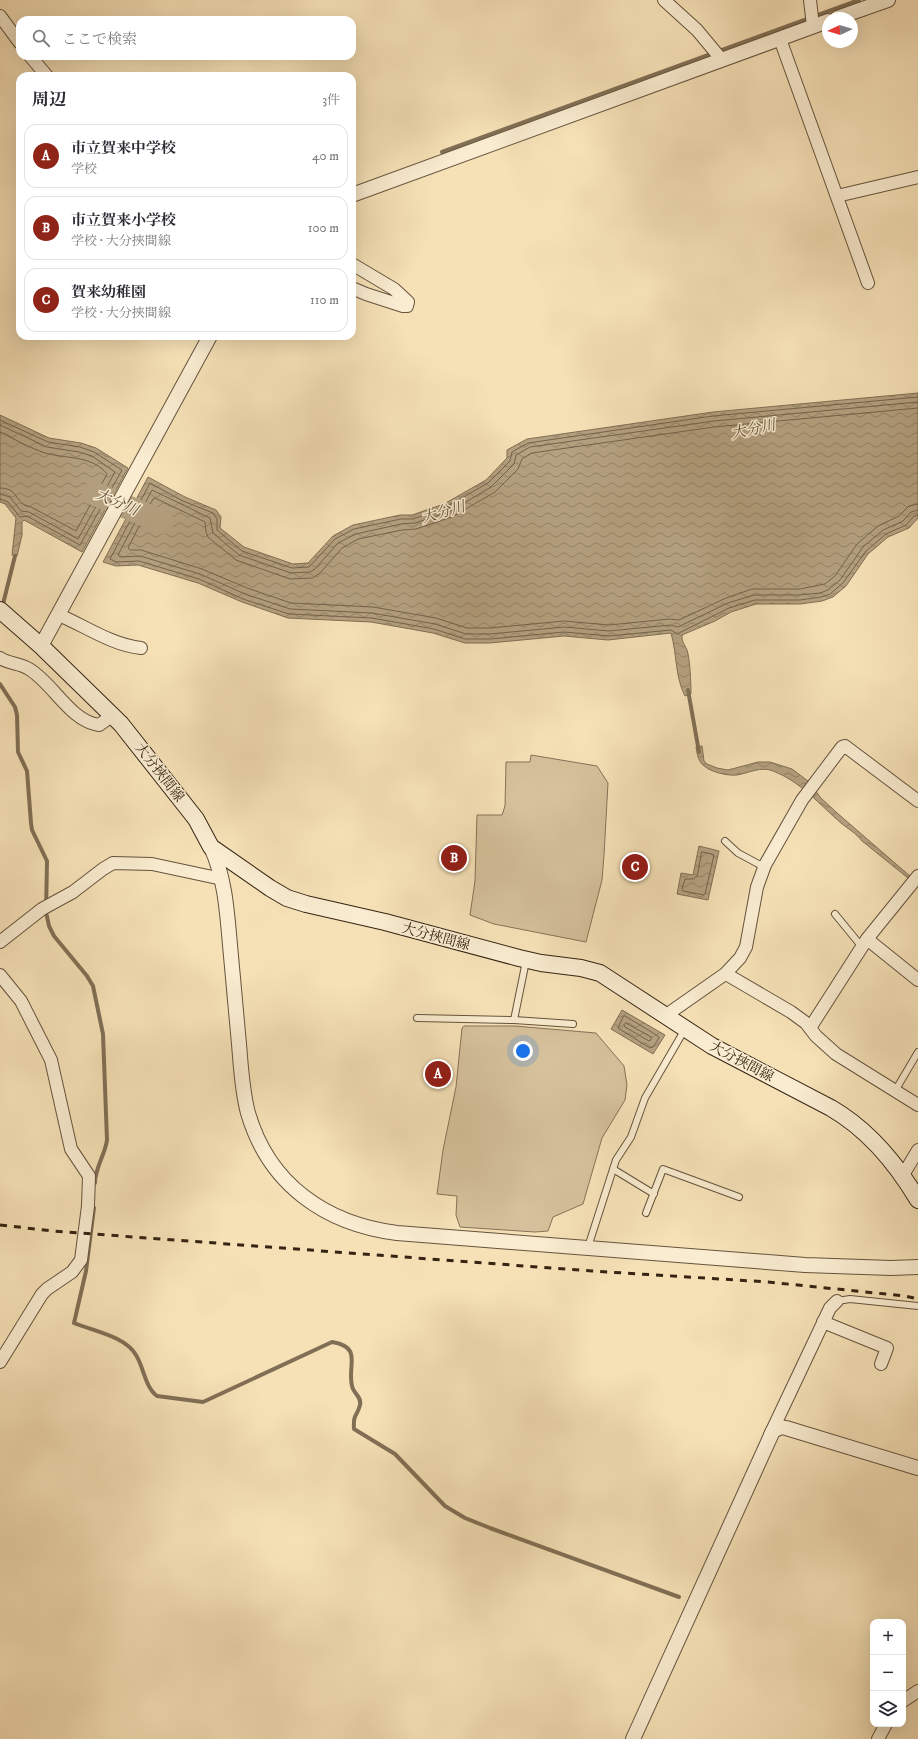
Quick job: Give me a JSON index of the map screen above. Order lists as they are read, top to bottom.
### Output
{
  "streets": {
    "main road": ["大分挾間線"]
  },
  "water": ["大分川"],
  "north": "left",
  "page": {
    "search": "ここで検索",
    "heading": ["周辺", "3件"],
    "list": [
      {
        "mark": "A",
        "name": "市立賀来中学校",
        "note": "学校",
        "value": "40 m"
      },
      {
        "mark": "B",
        "name": "市立賀来小学校",
        "note": "学校 · 大分挾間線",
        "value": "100 m"
      },
      {
        "mark": "C",
        "name": "賀来幼稚園",
        "note": "学校 · 大分挾間線",
        "value": "110 m"
      }
    ],
    "pins": ["B", "C", "A"],
    "map_buttons": ["+", "−"]
  }
}
